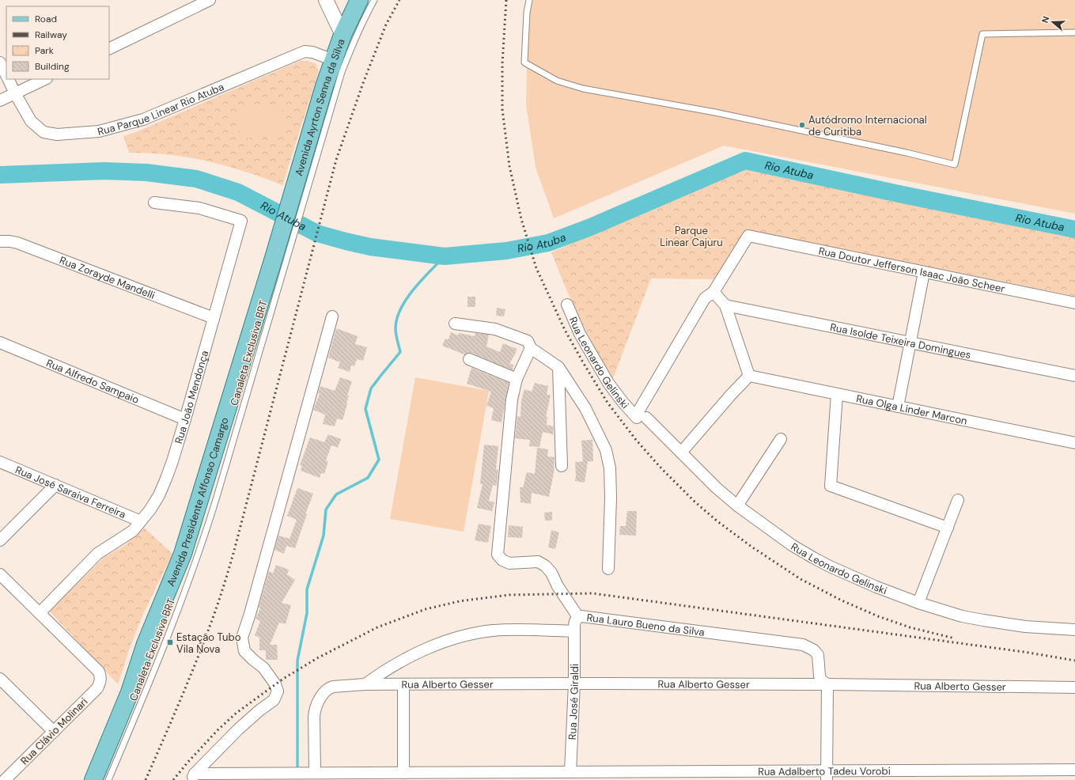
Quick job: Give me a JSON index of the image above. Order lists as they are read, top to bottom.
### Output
{
  "streets": {
    "main road": ["Avenida Ayrton Senna da Silva", "Avenida Presidente Affonso Camargo"],
    "street": [
      "Rua Parque Linear Rio Atuba",
      "Rua Doutor Jefferson Isaac João Scheer",
      "Rua Zorayde Mandelli",
      "Rua Isolde Teixeira Domingues",
      "Rua Leonardo Gelinski",
      "Rua Alfredo Sampaio",
      "Rua João Mendonça",
      "Rua Olga Linder Marcon",
      "Rua José Saraiva Ferreira",
      "Rua Lauro Bueno da Silva",
      "Rua Alberto Gesser",
      "Rua José Giraldi",
      "Rua Clávio Molinari",
      "Rua Adalberto Tadeu Vorobi"
    ],
    "lane": ["Canaleta Exclusiva BRT"]
  },
  "crossings": [
    ["Rua Parque Linear Rio Atuba", "Avenida Ayrton Senna da Silva"],
    ["Avenida Ayrton Senna da Silva", "Canaleta Exclusiva BRT"],
    ["Avenida Ayrton Senna da Silva", "Avenida Presidente Affonso Camargo"],
    ["Rua Zorayde Mandelli", "Rua João Mendonça"],
    ["Canaleta Exclusiva BRT", "Avenida Presidente Affonso Camargo"],
    ["Rua Alfredo Sampaio", "Rua João Mendonça"],
    ["Rua João Mendonça", "Rua José Saraiva Ferreira"],
    ["Rua João Mendonça", "Rua Clávio Molinari"],
    ["Rua Lauro Bueno da Silva", "Rua Alberto Gesser"],
    ["Rua Lauro Bueno da Silva", "Rua José Giraldi"],
    ["Rua Alberto Gesser", "Rua José Giraldi"],
    ["Rua Alberto Gesser", "Rua Adalberto Tadeu Vorobi"],
    ["Rua José Giraldi", "Rua Adalberto Tadeu Vorobi"]
  ],
  "water": ["Rio Atuba"],
  "parks": ["Parque Linear Cajuru"],
  "places": {
    "other": ["Autódromo Internacional de Curitiba"],
    "transit": ["Estação Tubo Vila Nova"]
  },
  "legend": [
    "Road",
    "Railway",
    "Park",
    "Building"
  ],
  "north": "left"
}
